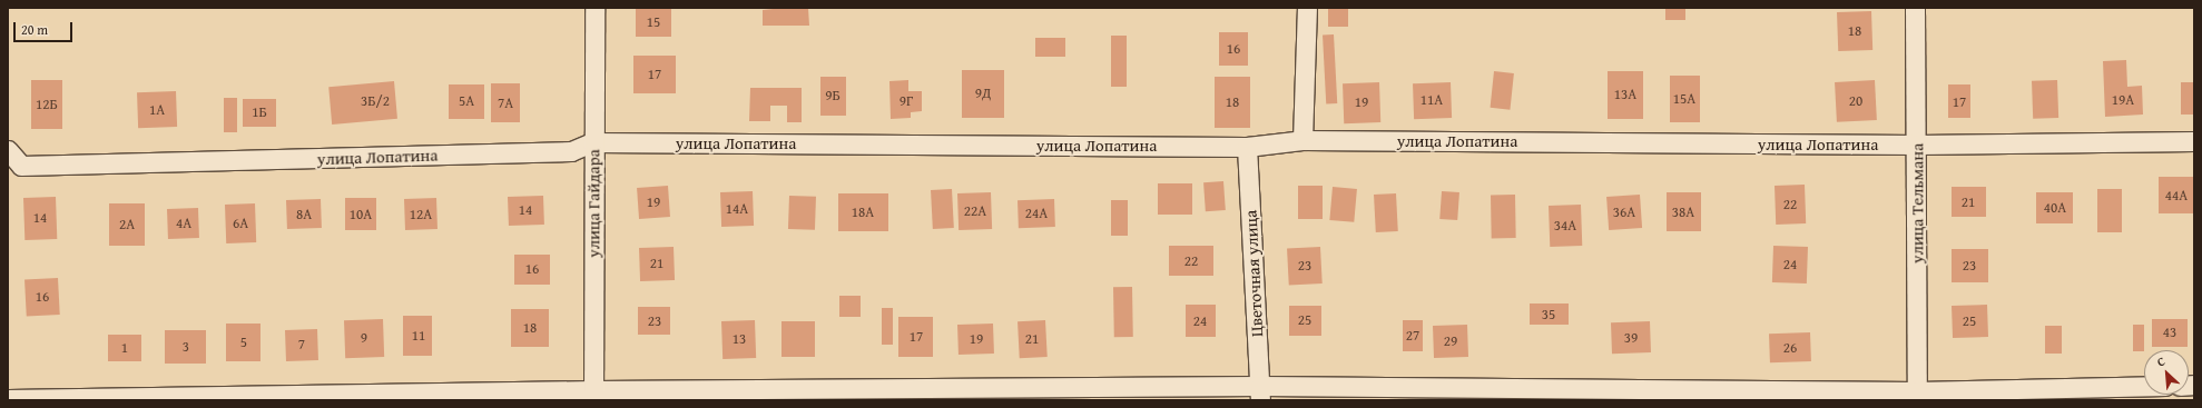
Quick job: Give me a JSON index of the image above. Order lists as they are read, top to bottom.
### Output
{
  "streets": {
    "street": [
      "улица Лопатина",
      "улица Гайдара",
      "улица Тельмана",
      "Цветочная улица"
    ]
  },
  "crossings": [
    ["улица Лопатина", "улица Гайдара"],
    ["улица Лопатина", "улица Тельмана"],
    ["улица Лопатина", "Цветочная улица"]
  ],
  "house_numbers": [
    "15",
    "18",
    "16",
    "17",
    "9Д",
    "13А",
    "9Б",
    "15А",
    "11А",
    "19А",
    "3Б/2",
    "5А",
    "9Г",
    "20",
    "18",
    "19",
    "17",
    "7А",
    "12Б",
    "1А",
    "1Б",
    "44А",
    "19",
    "21",
    "22",
    "40А",
    "14А",
    "14",
    "22А",
    "18А",
    "36А",
    "38А",
    "24А",
    "8А",
    "10А",
    "12А",
    "14",
    "4А",
    "6А",
    "2А",
    "34А",
    "22",
    "21",
    "24",
    "23",
    "23",
    "16",
    "16",
    "35",
    "25",
    "23",
    "24",
    "25",
    "18",
    "43",
    "11",
    "27",
    "17",
    "9",
    "39",
    "13",
    "19",
    "21",
    "29",
    "5",
    "7",
    "3",
    "1",
    "26"
  ],
  "scale_bar": "20 m",
  "north": "top left"
}
